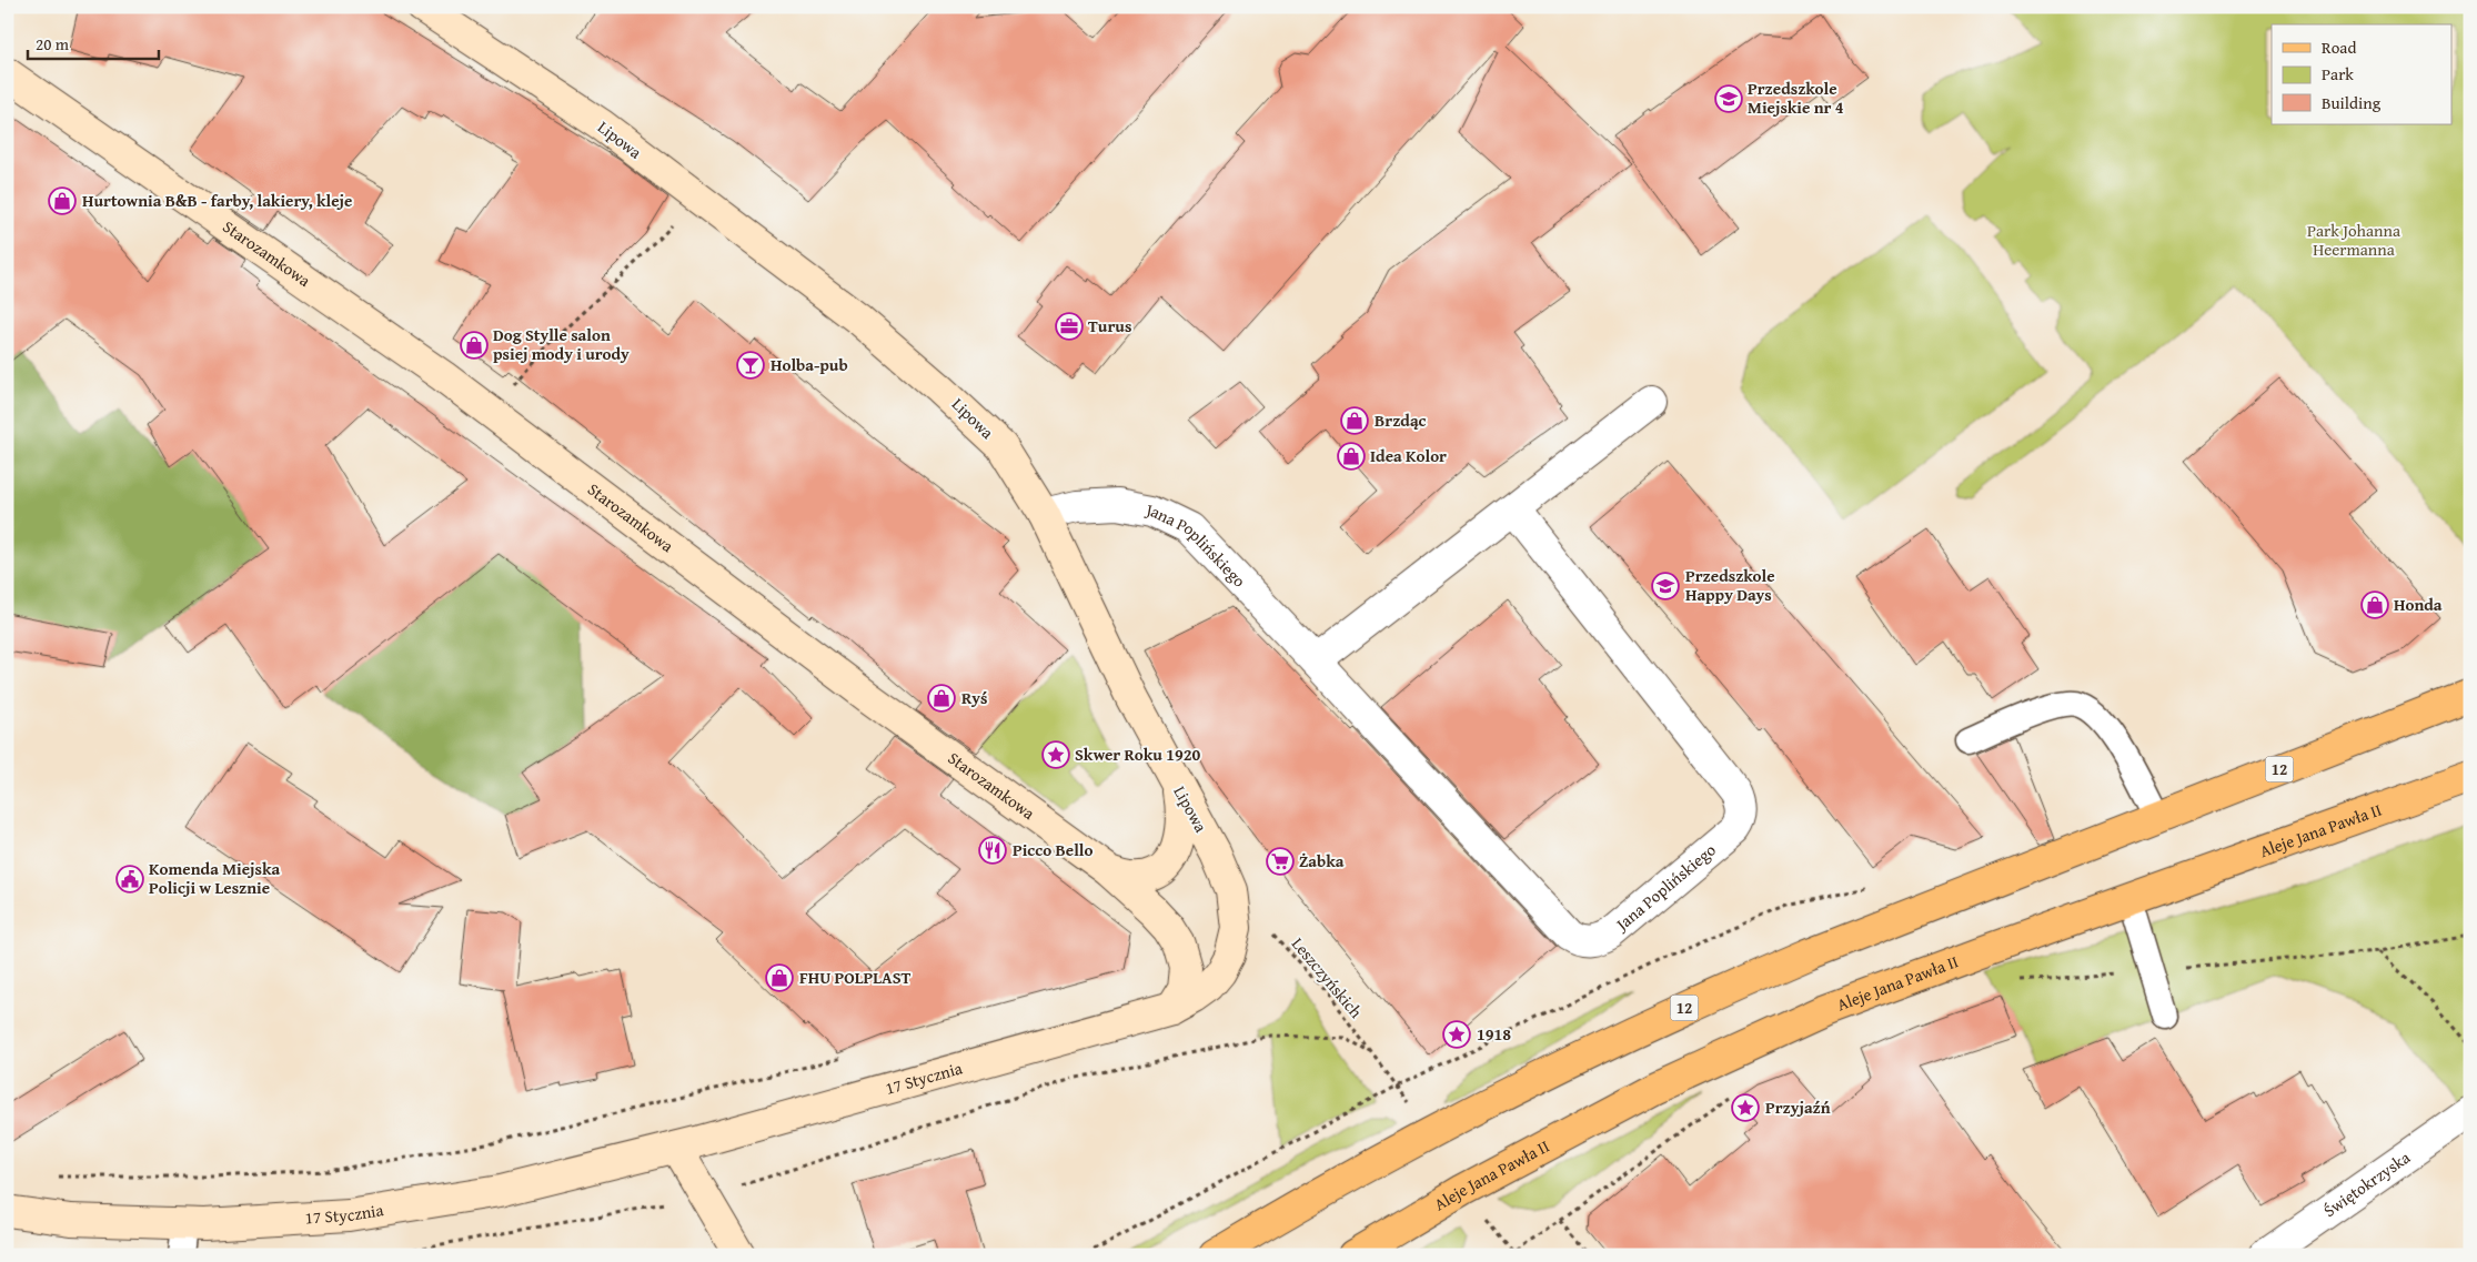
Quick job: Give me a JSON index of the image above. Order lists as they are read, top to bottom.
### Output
{
  "streets": {
    "main road": ["12", "Aleje Jana Pawła II"],
    "street": [
      "Lipowa",
      "Starozamkowa",
      "Jana Poplińskiego",
      "17 Stycznia",
      "Świętokrzyska"
    ],
    "path": ["Leszczyńskich"]
  },
  "crossings": [
    ["Lipowa", "Starozamkowa"],
    ["Lipowa", "Jana Poplińskiego"],
    ["Lipowa", "Leszczyńskich"],
    ["Lipowa", "17 Stycznia"],
    ["Starozamkowa", "17 Stycznia"],
    ["12", "Leszczyńskich"]
  ],
  "parks": ["Park Johanna Heermanna"],
  "places": {
    "school or university": ["Przedszkole Miejskie nr 4", "Przedszkole Happy Days"],
    "shop": [
      "Hurtownia B&B - farby, lakiery, kleje",
      "Dog Stylle salon psiej mody i urody",
      "Brzdąc",
      "Idea Kolor",
      "Honda",
      "Ryś",
      "FHU POLPLAST"
    ],
    "office": ["Turus"],
    "bar": ["Holba-pub"],
    "place": ["Skwer Roku 1920", "1918", "Przyjaźń"],
    "restaurant": ["Picco Bello"],
    "supermarket": ["Żabka"],
    "public building": ["Komenda Miejska Policji w Lesznie"]
  },
  "legend": ["Road", "Park", "Building"],
  "scale_bar": "20 m"
}
